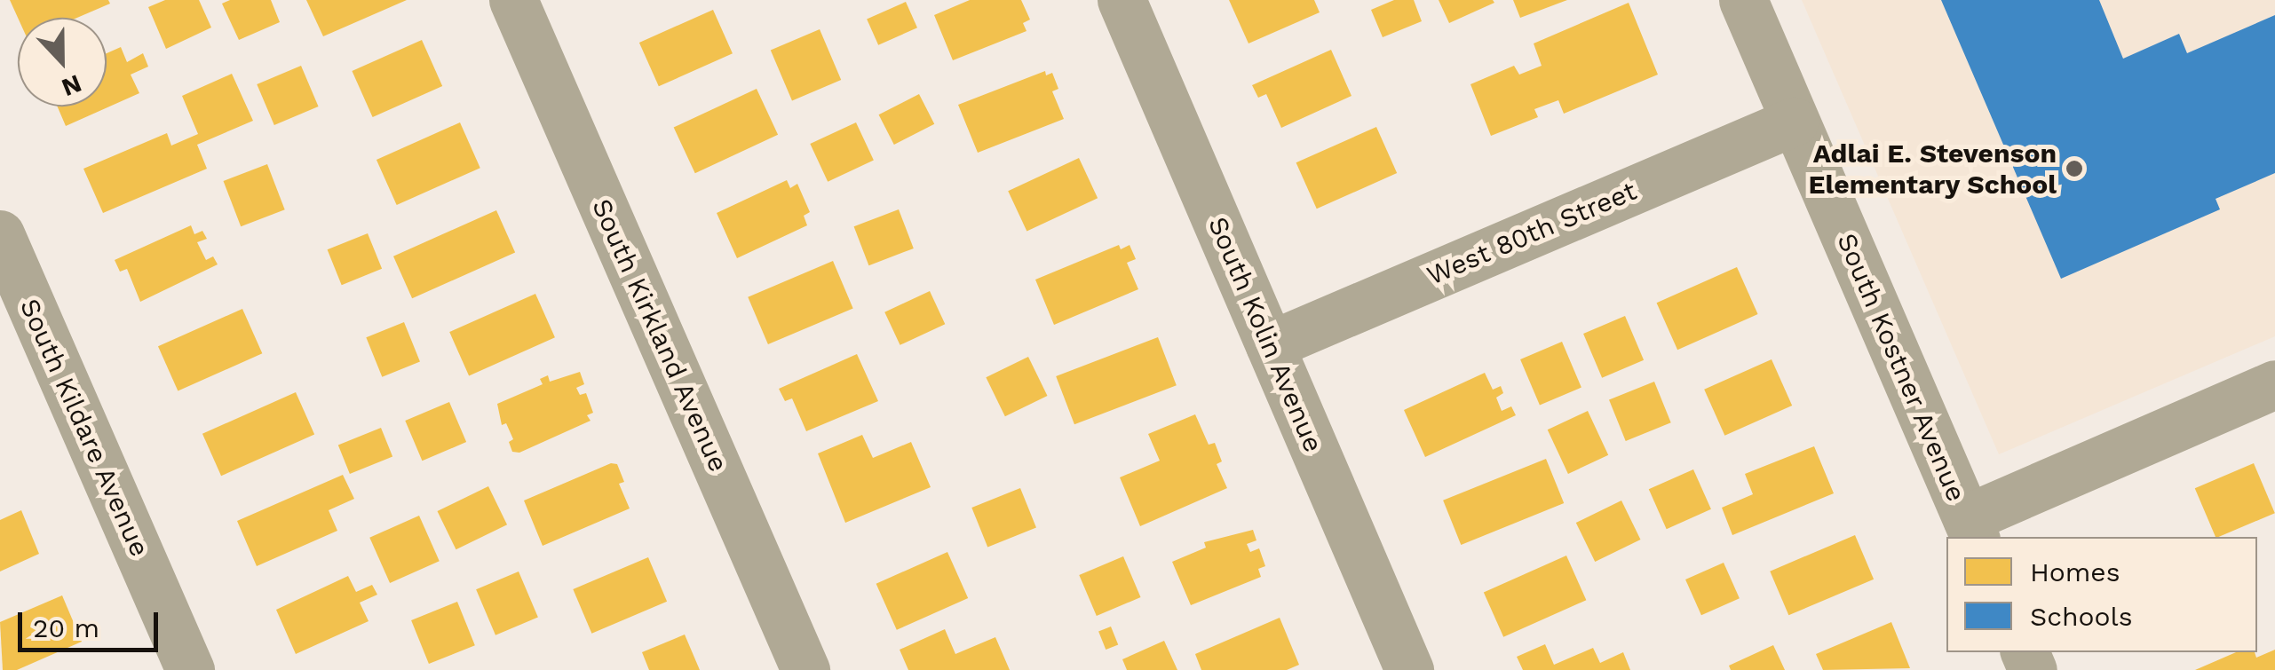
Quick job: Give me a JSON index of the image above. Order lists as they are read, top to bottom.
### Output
{
  "streets": {
    "street": [
      "West 80th Street",
      "South Kolin Avenue",
      "South Kirkland Avenue",
      "South Kostner Avenue",
      "South Kildare Avenue"
    ]
  },
  "crossings": [
    ["West 80th Street", "South Kolin Avenue"],
    ["West 80th Street", "South Kostner Avenue"]
  ],
  "places": ["Adlai E. Stevenson Elementary School"],
  "legend": ["Homes", "Schools"],
  "scale_bar": "20 m",
  "north": "bottom"
}
